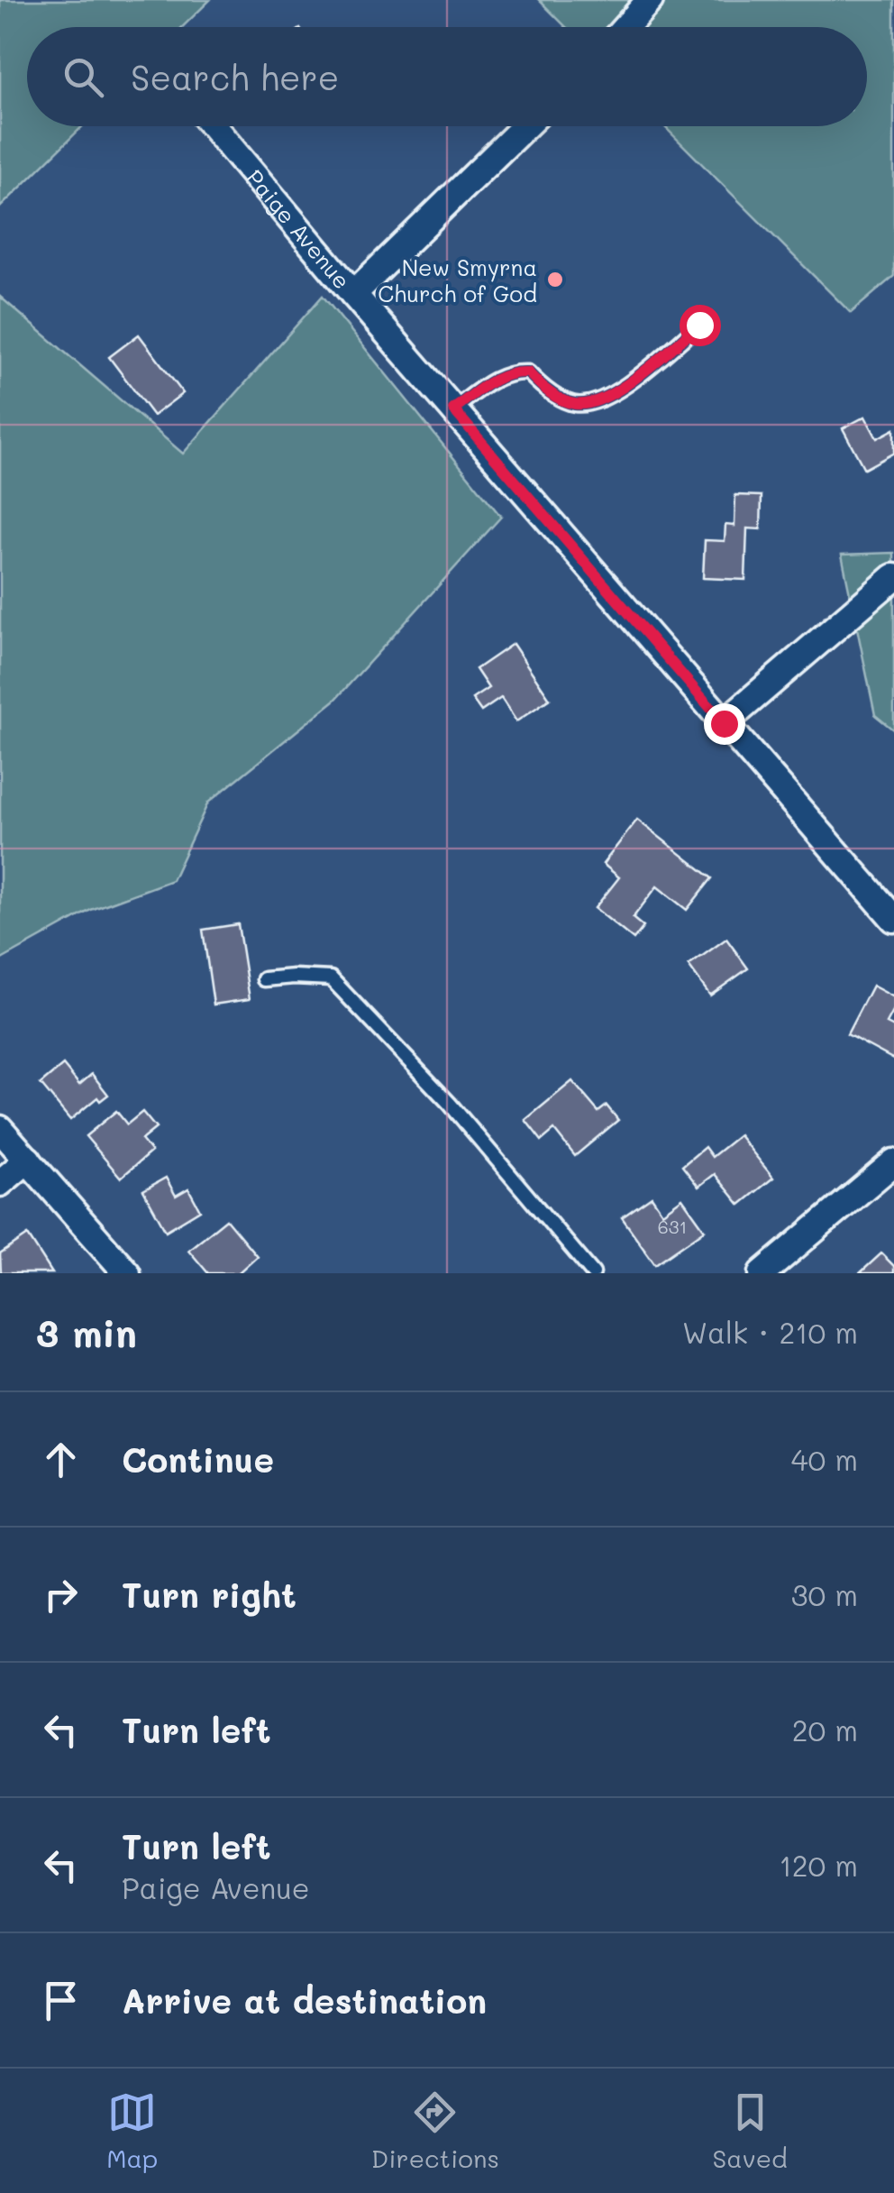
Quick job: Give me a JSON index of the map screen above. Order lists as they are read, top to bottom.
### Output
{
  "streets": {
    "street": ["Paige Avenue"]
  },
  "places": ["New Smyrna Church of God"],
  "house_numbers": ["631"],
  "page": {
    "search": "Search here",
    "heading": ["3 min", "Walk · 210 m"],
    "list": [
      ["Continue", "40 m"],
      ["Turn right", "30 m"],
      ["Turn left", "20 m"],
      ["Turn left", "Paige Avenue", "120 m"],
      "Arrive at destination"
    ],
    "nav": ["Map", "Directions", "Saved"]
  }
}
